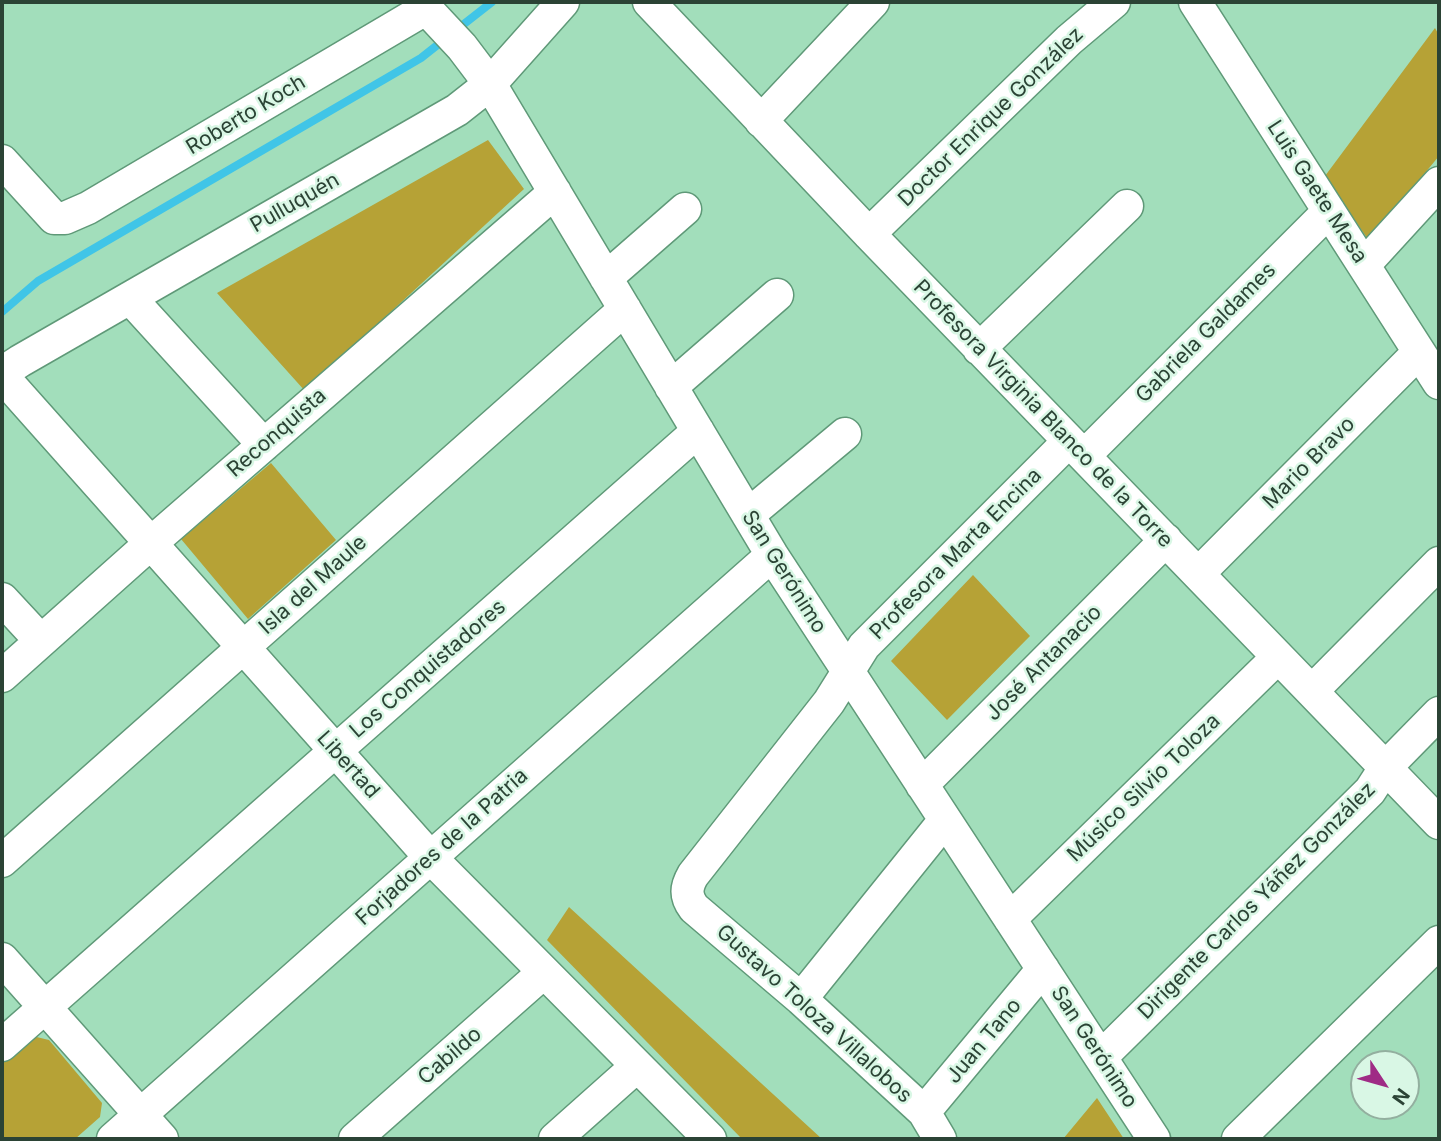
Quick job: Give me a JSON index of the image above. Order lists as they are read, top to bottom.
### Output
{
  "streets": {
    "street": [
      "Roberto Koch",
      "Doctor Enrique González",
      "Luis Gaete Mesa",
      "Pulluquén",
      "Gabriela Galdames",
      "Profesora Virginia Blanco de la Torre",
      "Reconquista",
      "Mario Bravo",
      "Profesora Marta Encina",
      "San Gerónimo",
      "Isla del Maule",
      "José Antanacio",
      "Los Conquistadores",
      "Libertad",
      "Músico Silvio Toloza",
      "Forjadores de la Patria",
      "Dirigente Carlos Yáñez González",
      "Gustavo Toloza Villalobos",
      "Juan Tano",
      "Cabildo"
    ]
  },
  "crossings": [
    ["Roberto Koch", "San Gerónimo"],
    ["Doctor Enrique González", "Profesora Virginia Blanco de la Torre"],
    ["Luis Gaete Mesa", "Gabriela Galdames"],
    ["Luis Gaete Mesa", "Mario Bravo"],
    ["Pulluquén", "San Gerónimo"],
    ["Pulluquén", "Libertad"],
    ["Gabriela Galdames", "Profesora Virginia Blanco de la Torre"],
    ["Gabriela Galdames", "Profesora Marta Encina"],
    ["Profesora Virginia Blanco de la Torre", "Mario Bravo"],
    ["Profesora Virginia Blanco de la Torre", "Profesora Marta Encina"],
    ["Profesora Virginia Blanco de la Torre", "José Antanacio"],
    ["Profesora Virginia Blanco de la Torre", "Músico Silvio Toloza"],
    ["Profesora Virginia Blanco de la Torre", "Dirigente Carlos Yáñez González"],
    ["Reconquista", "San Gerónimo"],
    ["Reconquista", "Libertad"],
    ["Profesora Marta Encina", "San Gerónimo"],
    ["Profesora Marta Encina", "Gustavo Toloza Villalobos"],
    ["San Gerónimo", "Isla del Maule"],
    ["San Gerónimo", "José Antanacio"],
    ["San Gerónimo", "Los Conquistadores"],
    ["San Gerónimo", "Músico Silvio Toloza"],
    ["San Gerónimo", "Forjadores de la Patria"],
    ["San Gerónimo", "Dirigente Carlos Yáñez González"],
    ["San Gerónimo", "Juan Tano"],
    ["Isla del Maule", "Libertad"],
    ["Los Conquistadores", "Libertad"],
    ["Libertad", "Forjadores de la Patria"],
    ["Libertad", "Cabildo"],
    ["Gustavo Toloza Villalobos", "Juan Tano"]
  ],
  "north": "bottom right"
}
